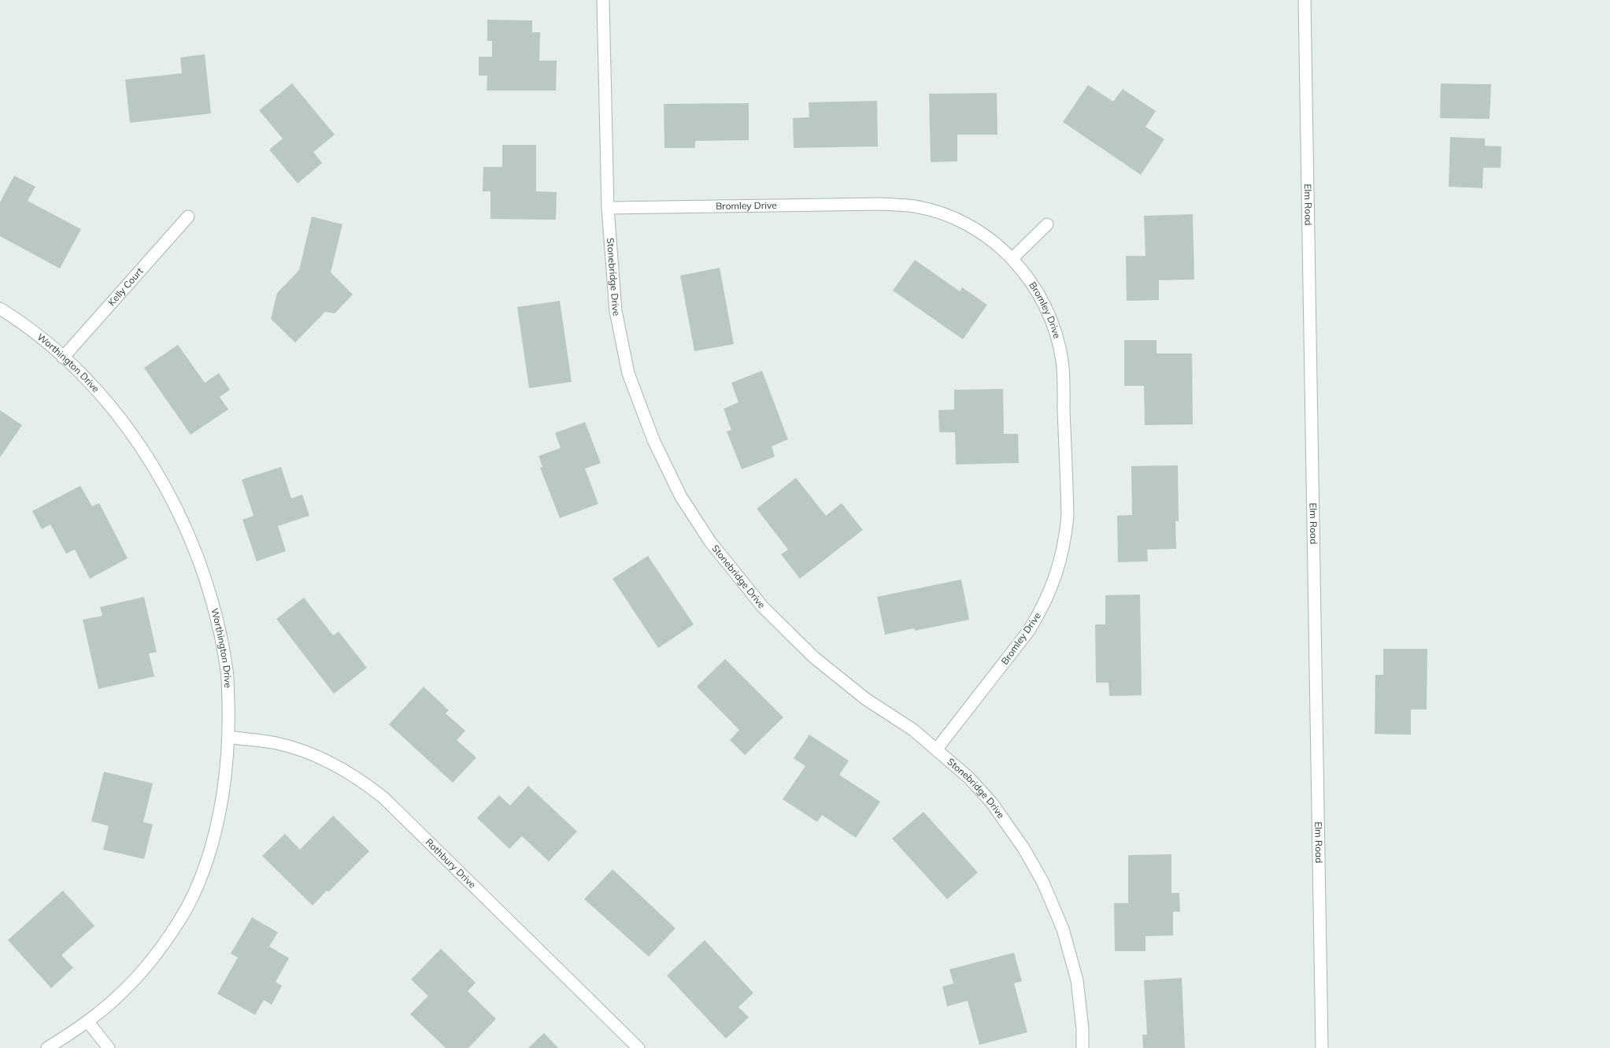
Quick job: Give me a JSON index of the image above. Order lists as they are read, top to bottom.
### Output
{
  "streets": {
    "street": [
      "Bromley Drive",
      "Elm Road",
      "Stonebridge Drive",
      "Kelly Court",
      "Worthington Drive",
      "Rothbury Drive"
    ]
  },
  "crossings": [
    ["Bromley Drive", "Stonebridge Drive"],
    ["Kelly Court", "Worthington Drive"],
    ["Worthington Drive", "Rothbury Drive"]
  ]
}
